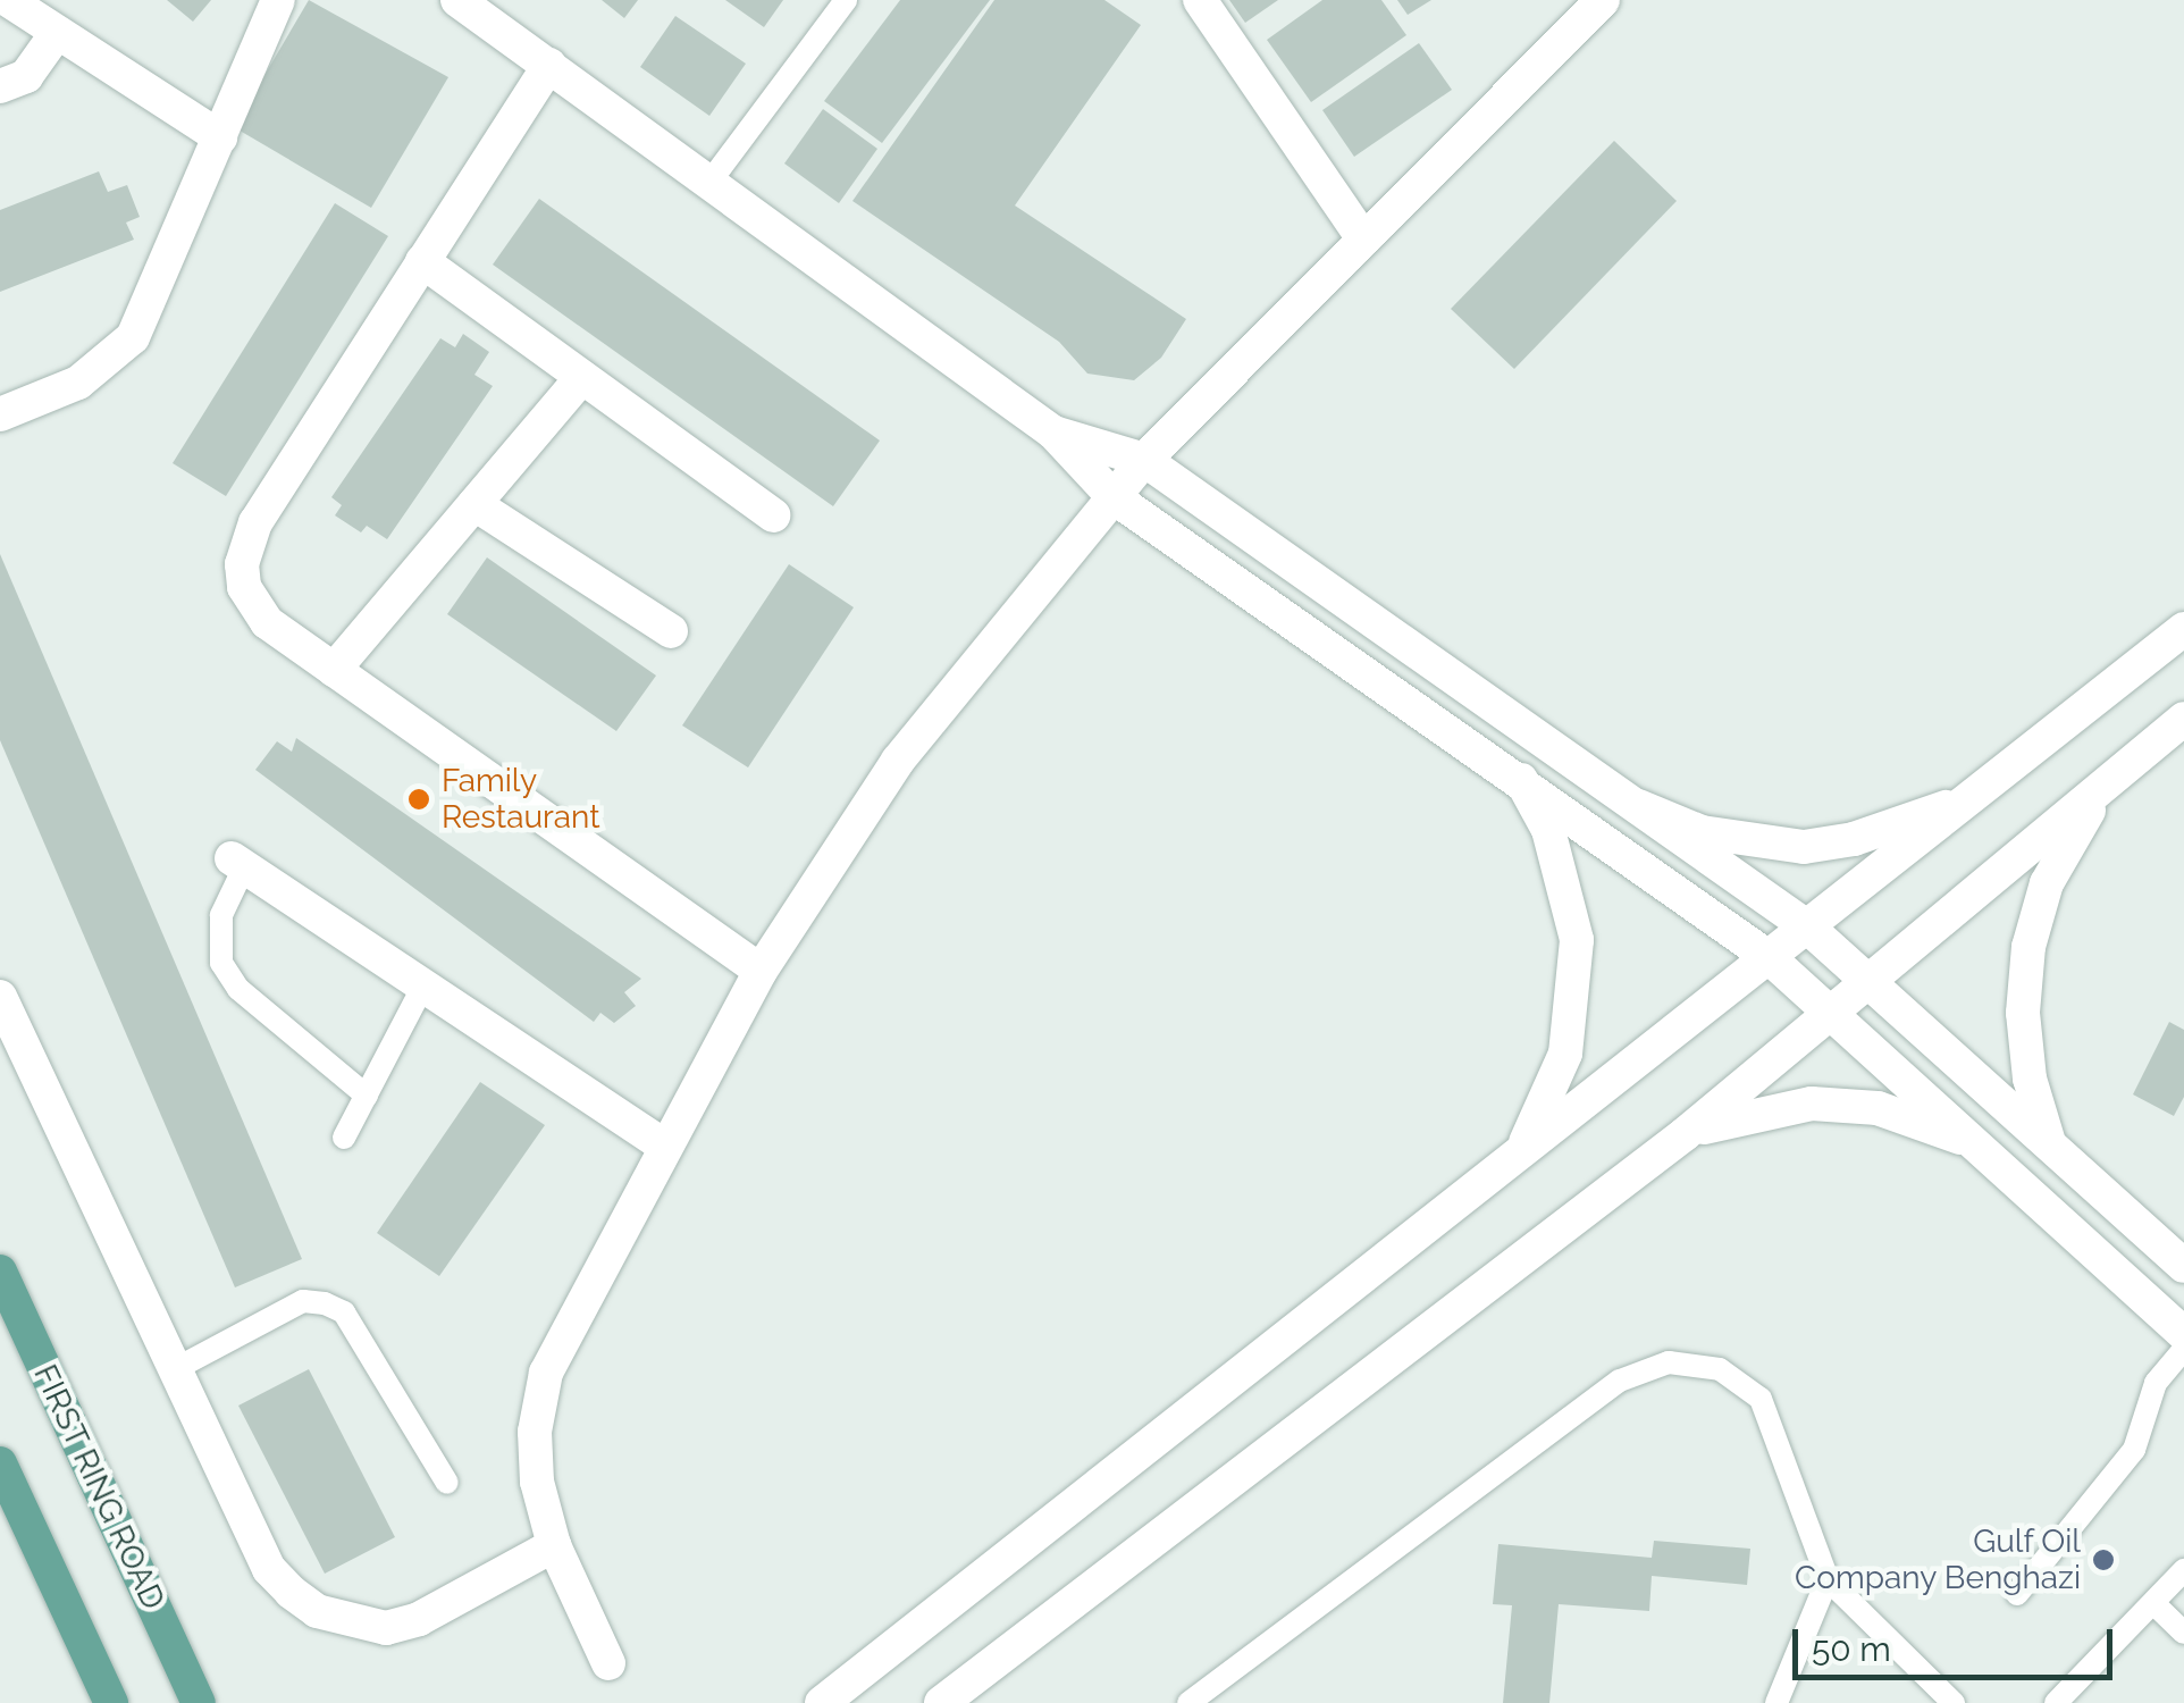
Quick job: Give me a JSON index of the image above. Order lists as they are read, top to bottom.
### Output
{
  "streets": {
    "main road": ["FIRST RING ROAD"]
  },
  "places": ["Family Restaurant", "Gulf Oil Company Benghazi"],
  "scale_bar": "50 m"
}
